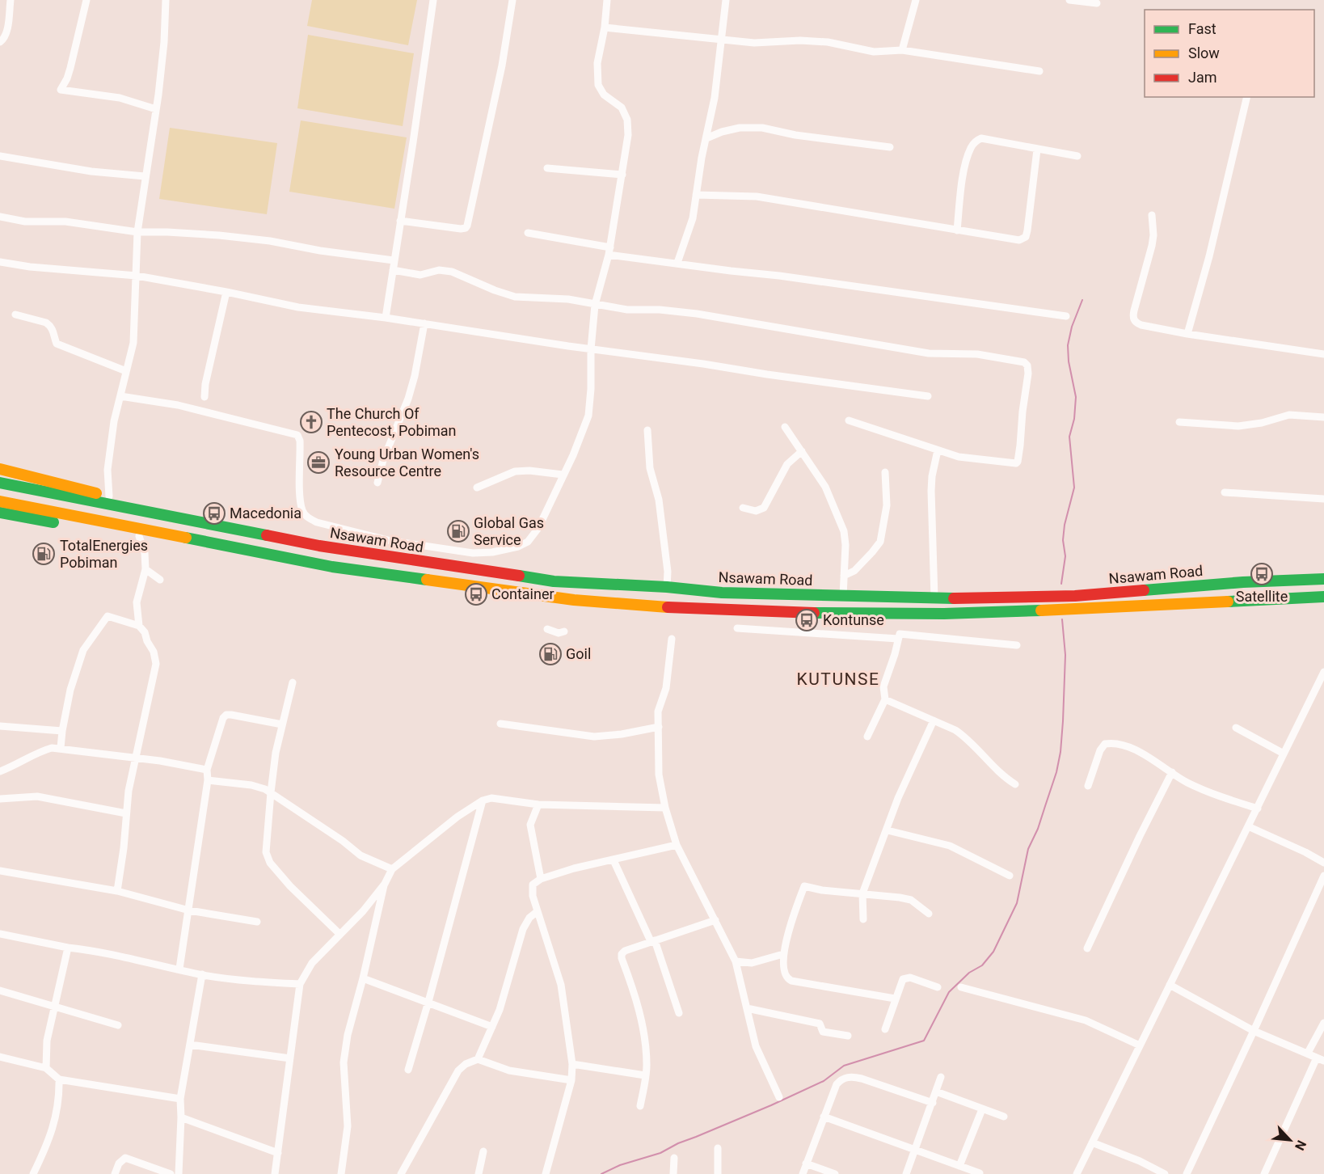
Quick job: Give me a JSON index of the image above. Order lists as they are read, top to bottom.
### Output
{
  "streets": {
    "highway": ["Nsawam Road"]
  },
  "districts": ["KUTUNSE"],
  "places": {
    "church": ["The Church Of Pentecost, Pobiman"],
    "office": ["Young Urban Women's Resource Centre"],
    "bus stop": [
      "Macedonia",
      "Satellite",
      "Container",
      "Kontunse"
    ],
    "fuel station": ["Global Gas Service", "TotalEnergies Pobiman", "Goil"]
  },
  "legend": ["Fast", "Slow", "Jam"],
  "north": "bottom right"
}
